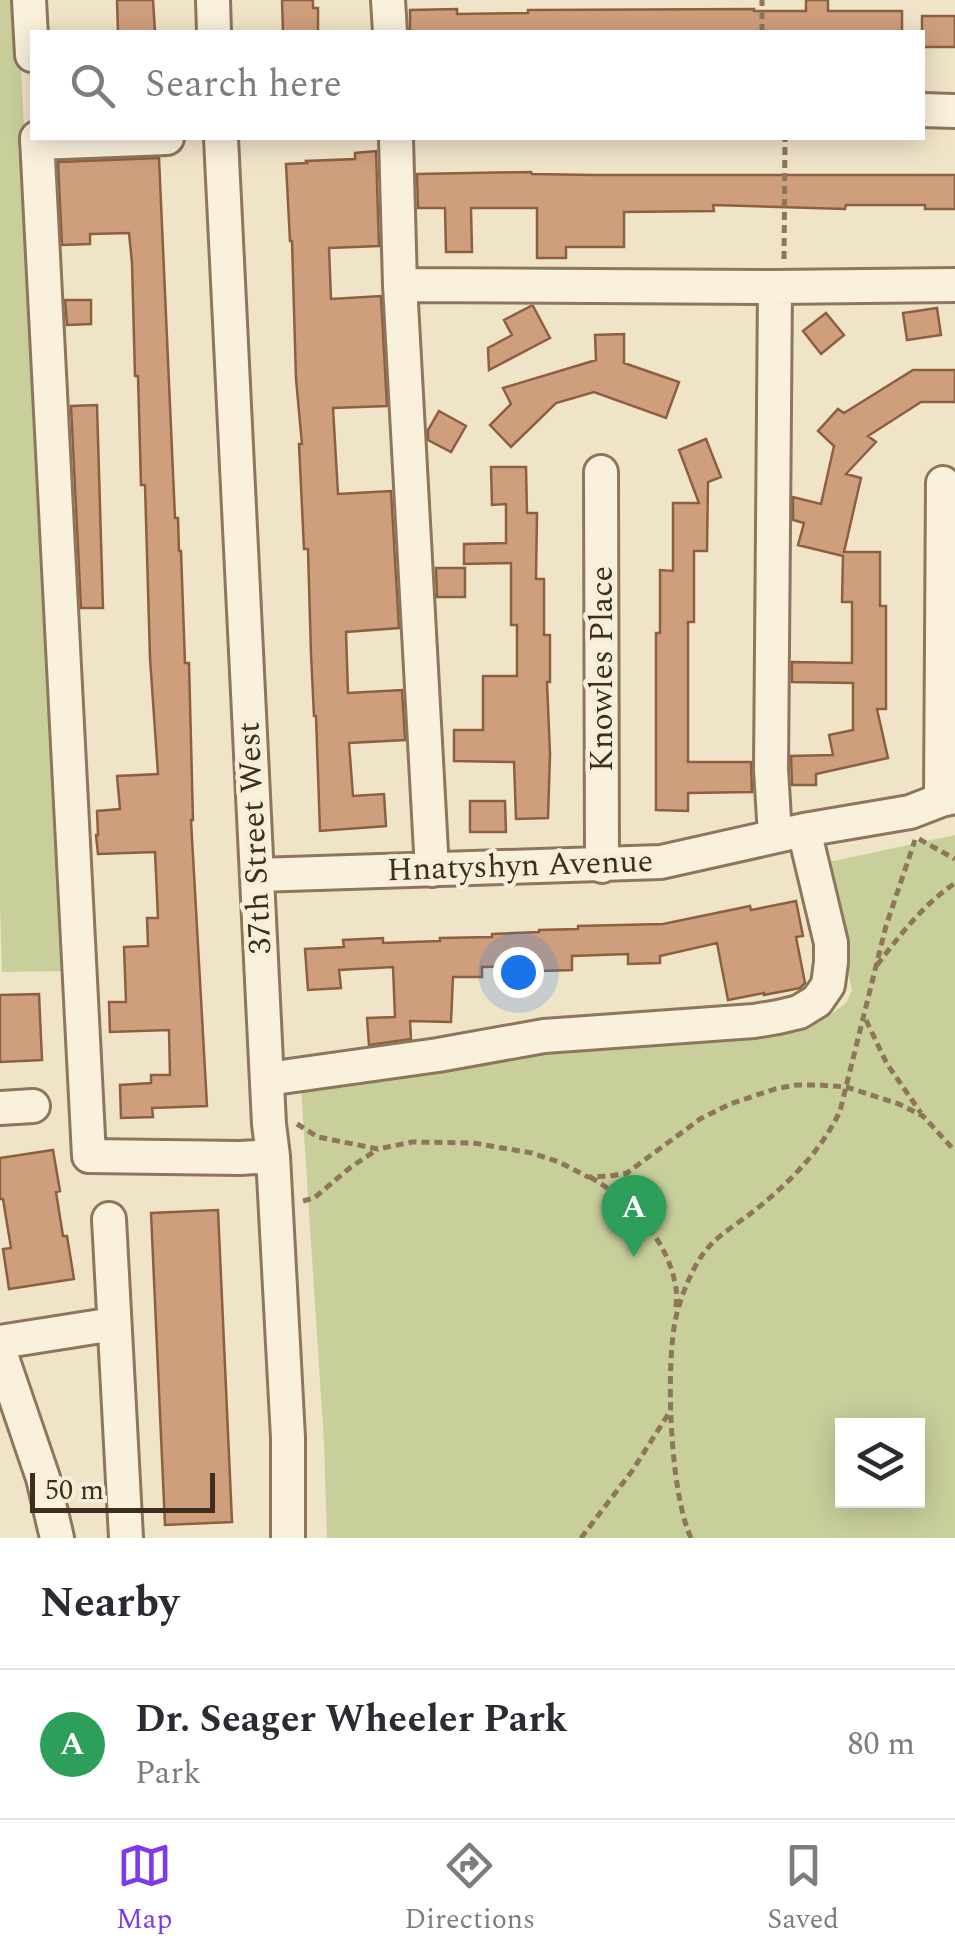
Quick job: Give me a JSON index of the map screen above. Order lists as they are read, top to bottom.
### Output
{
  "streets": {
    "street": ["Knowles Place", "37th Street West", "Hnatyshyn Avenue"]
  },
  "crossings": [
    ["Knowles Place", "Hnatyshyn Avenue"],
    ["37th Street West", "Hnatyshyn Avenue"]
  ],
  "scale_bar": "50 m",
  "page": {
    "search": "Search here",
    "pins": "A",
    "scale": "50 m",
    "heading": "Nearby",
    "list": [
      {
        "mark": "A",
        "name": "Dr. Seager Wheeler Park",
        "note": "Park",
        "value": "80 m"
      }
    ],
    "nav": ["Map", "Directions", "Saved"]
  }
}
